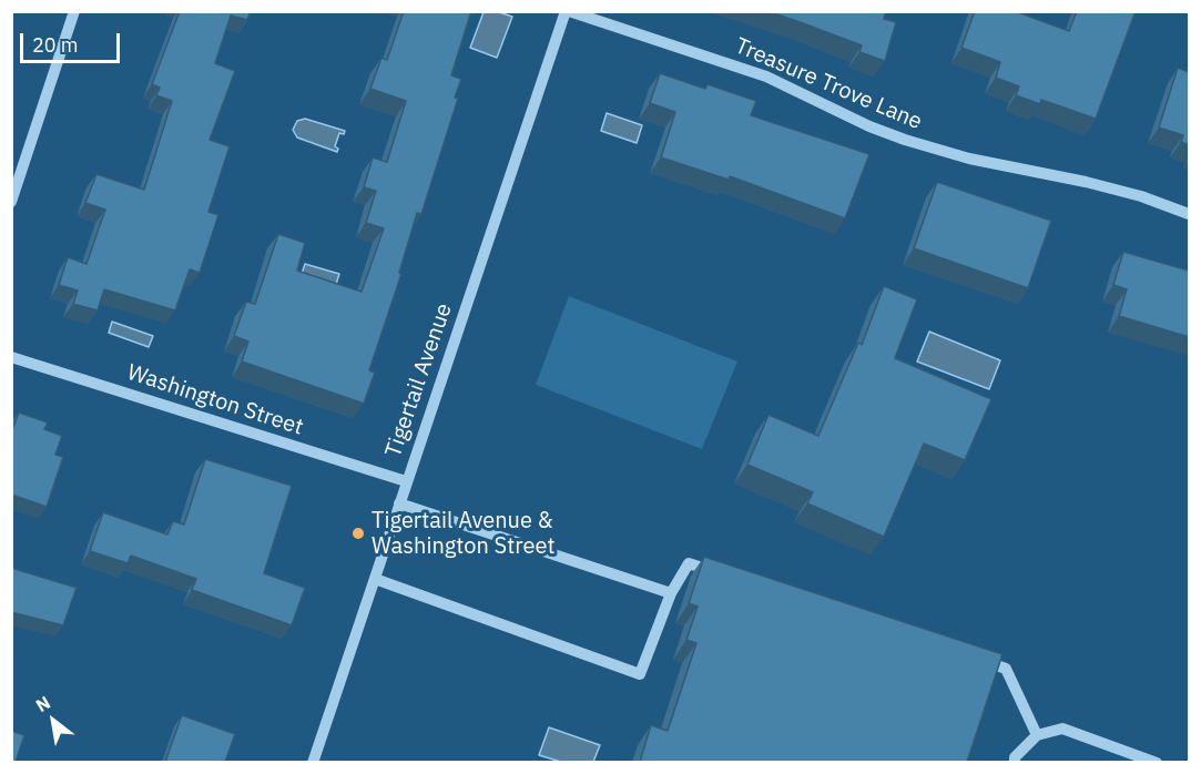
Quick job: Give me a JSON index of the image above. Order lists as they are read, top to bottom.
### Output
{
  "streets": {
    "street": ["Treasure Trove Lane", "Tigertail Avenue", "Washington Street"]
  },
  "crossings": [
    ["Treasure Trove Lane", "Tigertail Avenue"],
    ["Tigertail Avenue", "Washington Street"]
  ],
  "places": ["Tigertail Avenue & Washington Street"],
  "scale_bar": "20 m",
  "north": "top left"
}
